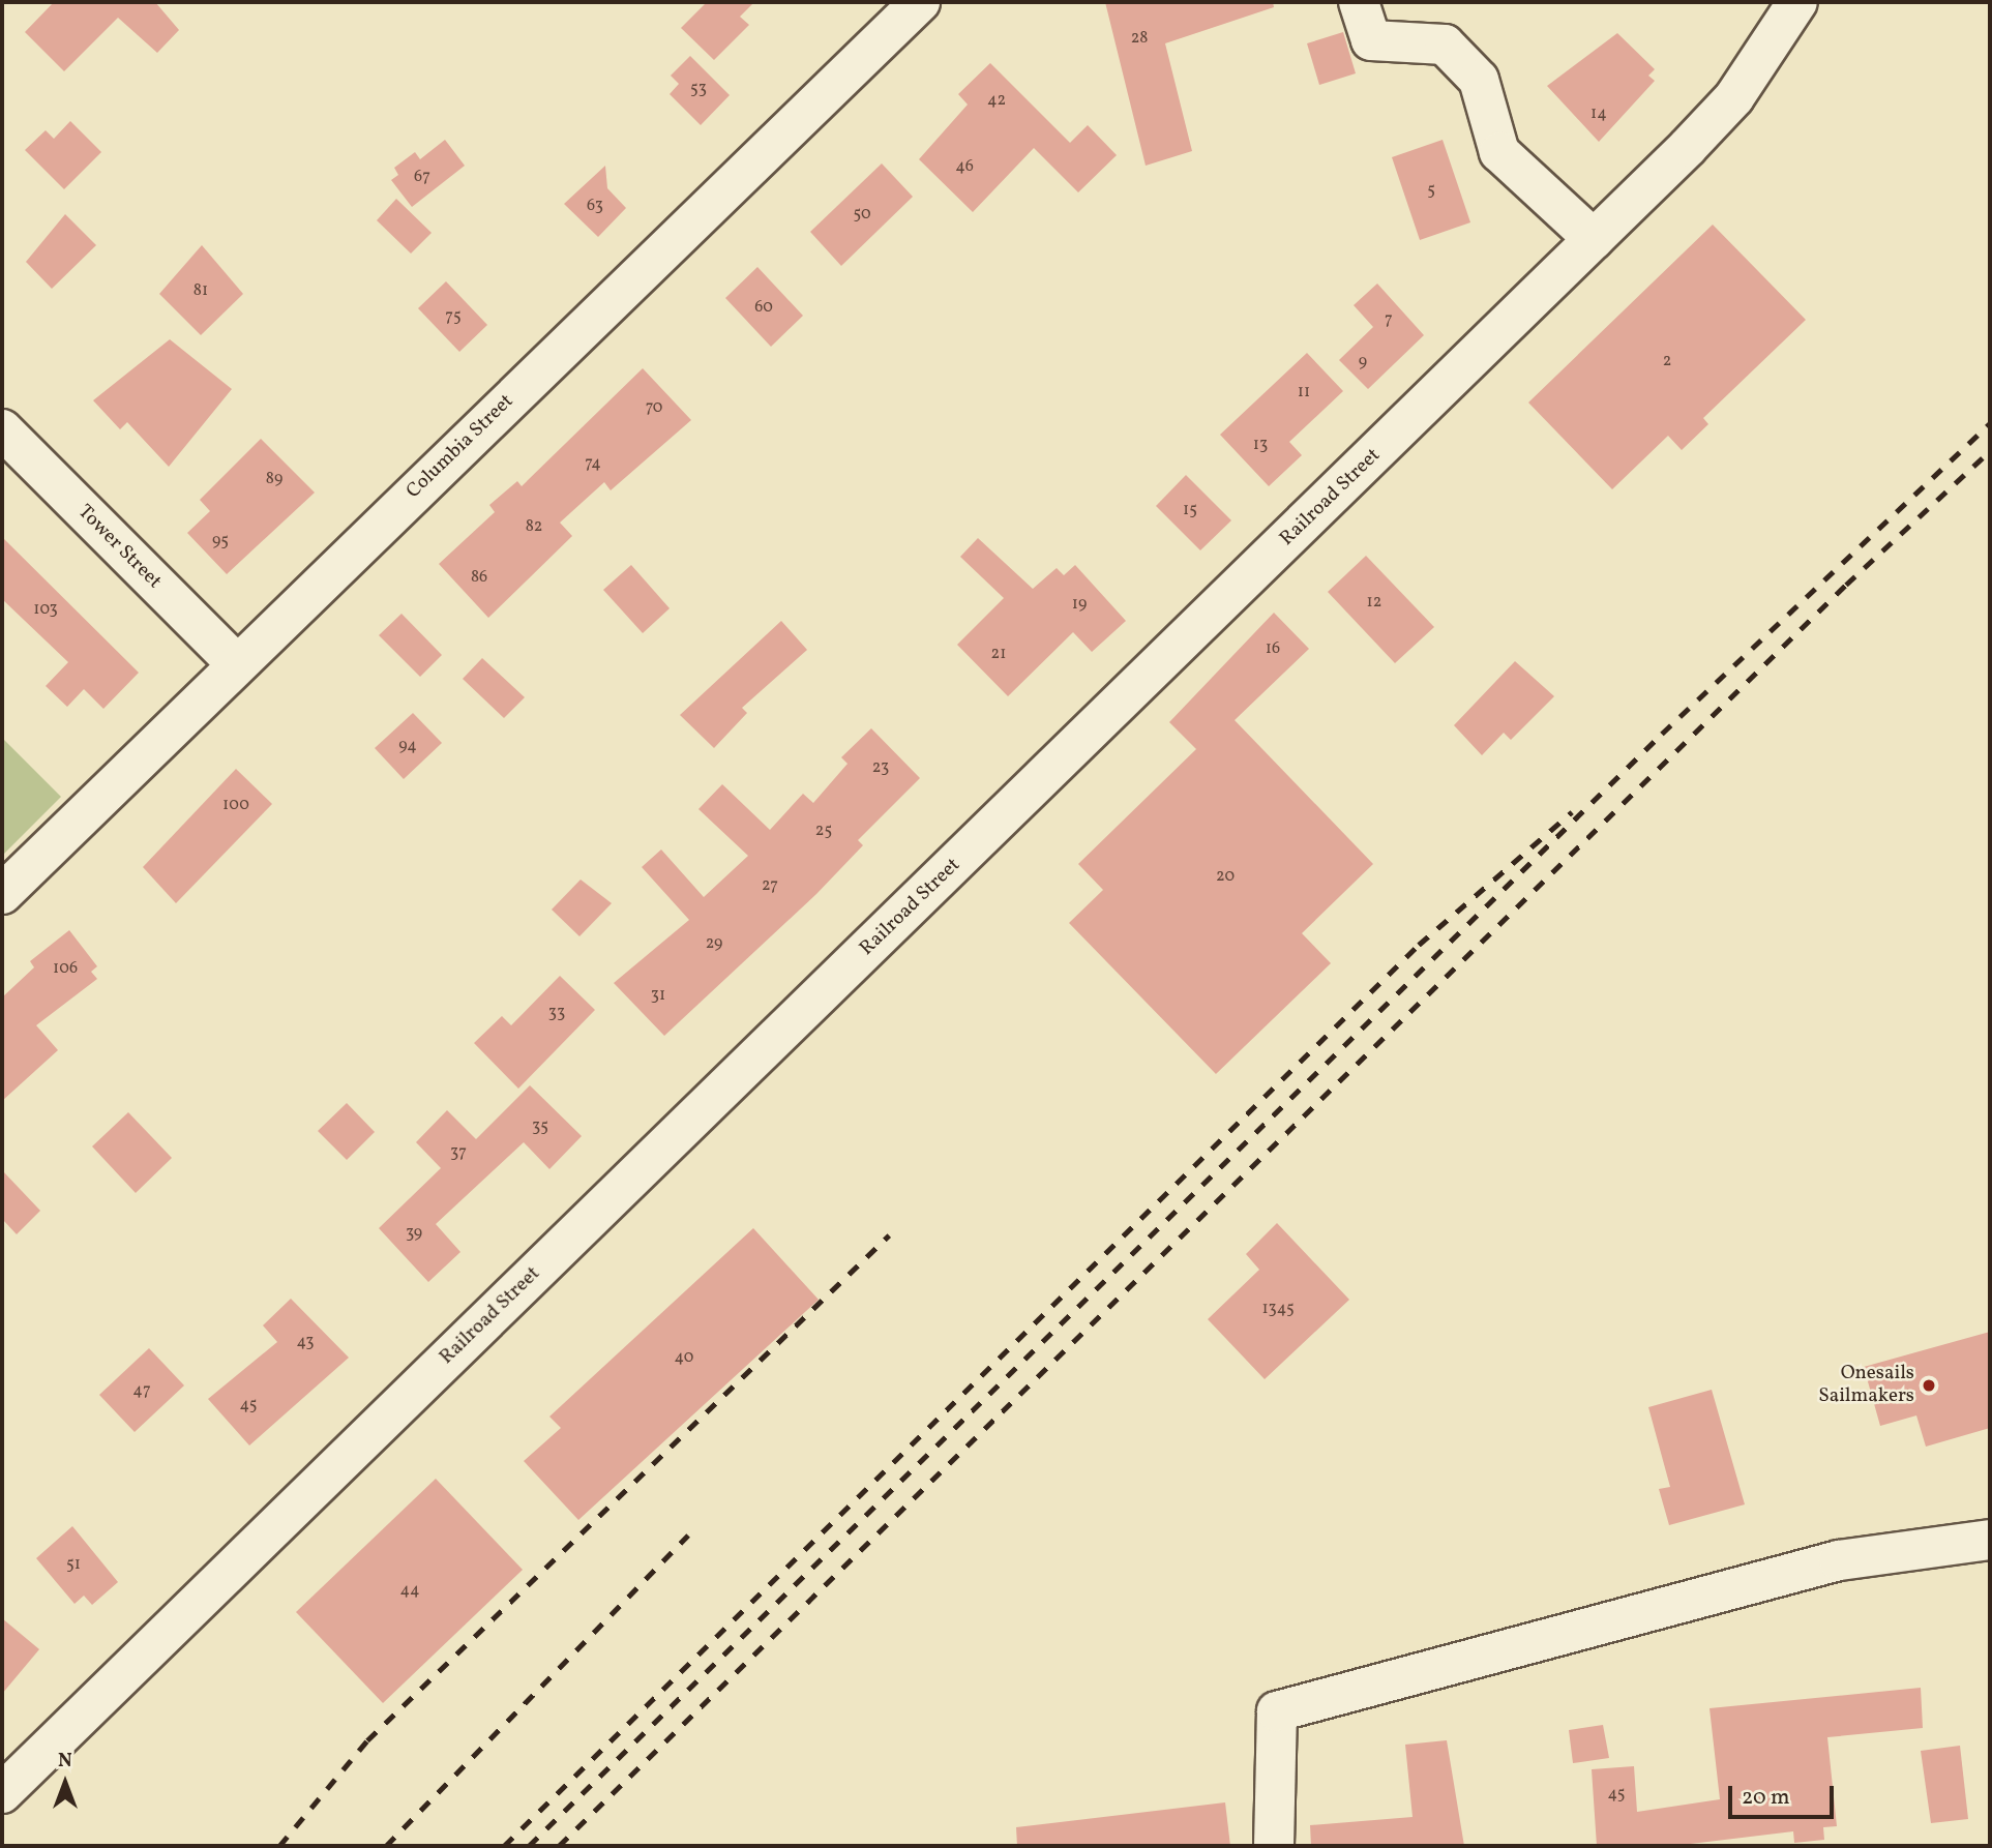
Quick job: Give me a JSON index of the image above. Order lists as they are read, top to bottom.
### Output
{
  "streets": {
    "street": ["Columbia Street", "Railroad Street", "Tower Street"]
  },
  "crossings": [
    ["Columbia Street", "Tower Street"]
  ],
  "places": ["Onesails Sailmakers"],
  "house_numbers": [
    "28",
    "53",
    "42",
    "14",
    "46",
    "67",
    "5",
    "63",
    "50",
    "81",
    "60",
    "75",
    "7",
    "2",
    "9",
    "11",
    "70",
    "13",
    "74",
    "89",
    "15",
    "82",
    "95",
    "86",
    "12",
    "19",
    "103",
    "16",
    "21",
    "94",
    "23",
    "100",
    "25",
    "20",
    "27",
    "29",
    "106",
    "31",
    "33",
    "35",
    "37",
    "39",
    "1345",
    "43",
    "40",
    "47",
    "45",
    "51",
    "44",
    "45"
  ],
  "scale_bar": "20 m",
  "north": "top"
}
